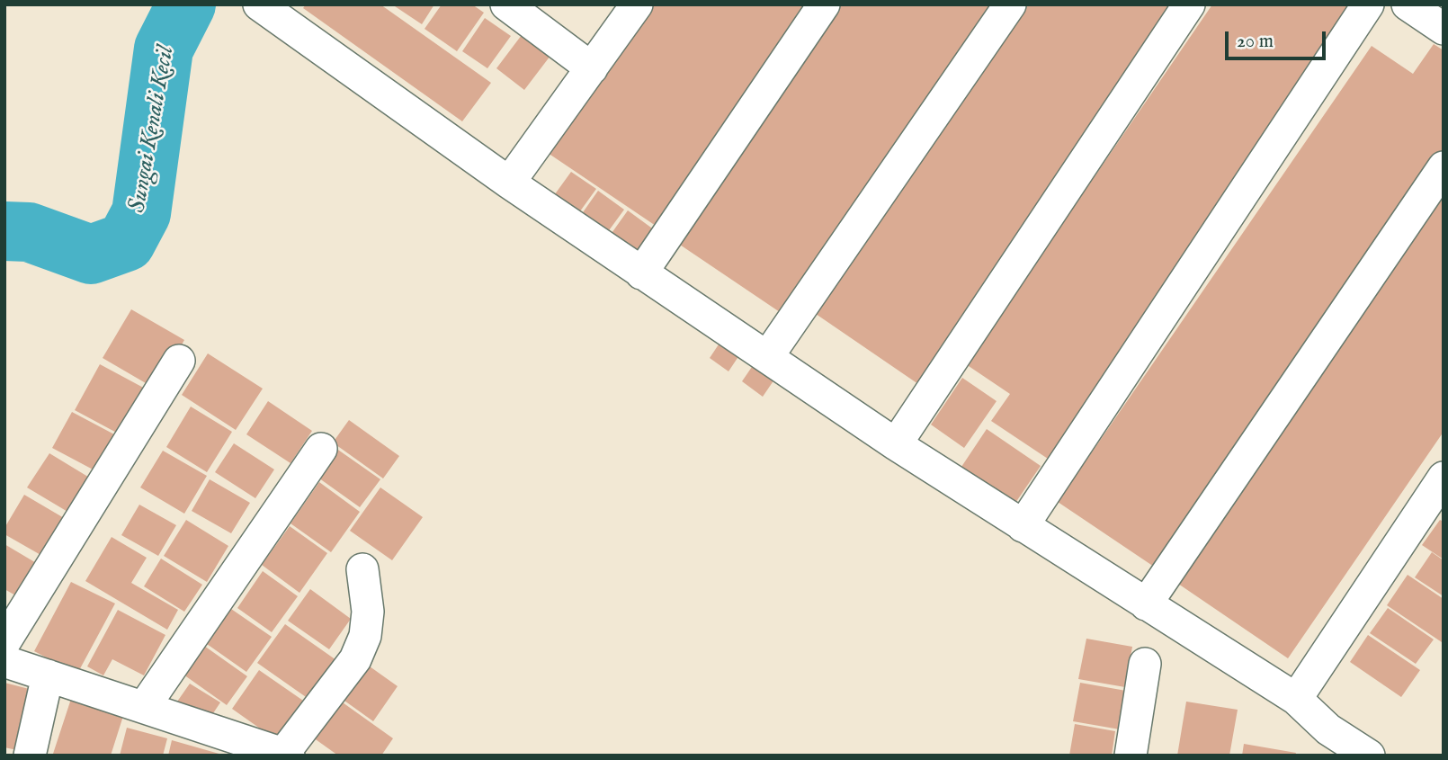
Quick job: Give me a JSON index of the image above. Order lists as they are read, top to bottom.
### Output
{
  "water": ["Sungai Kenali Kecil"],
  "scale_bar": "20 m"
}
